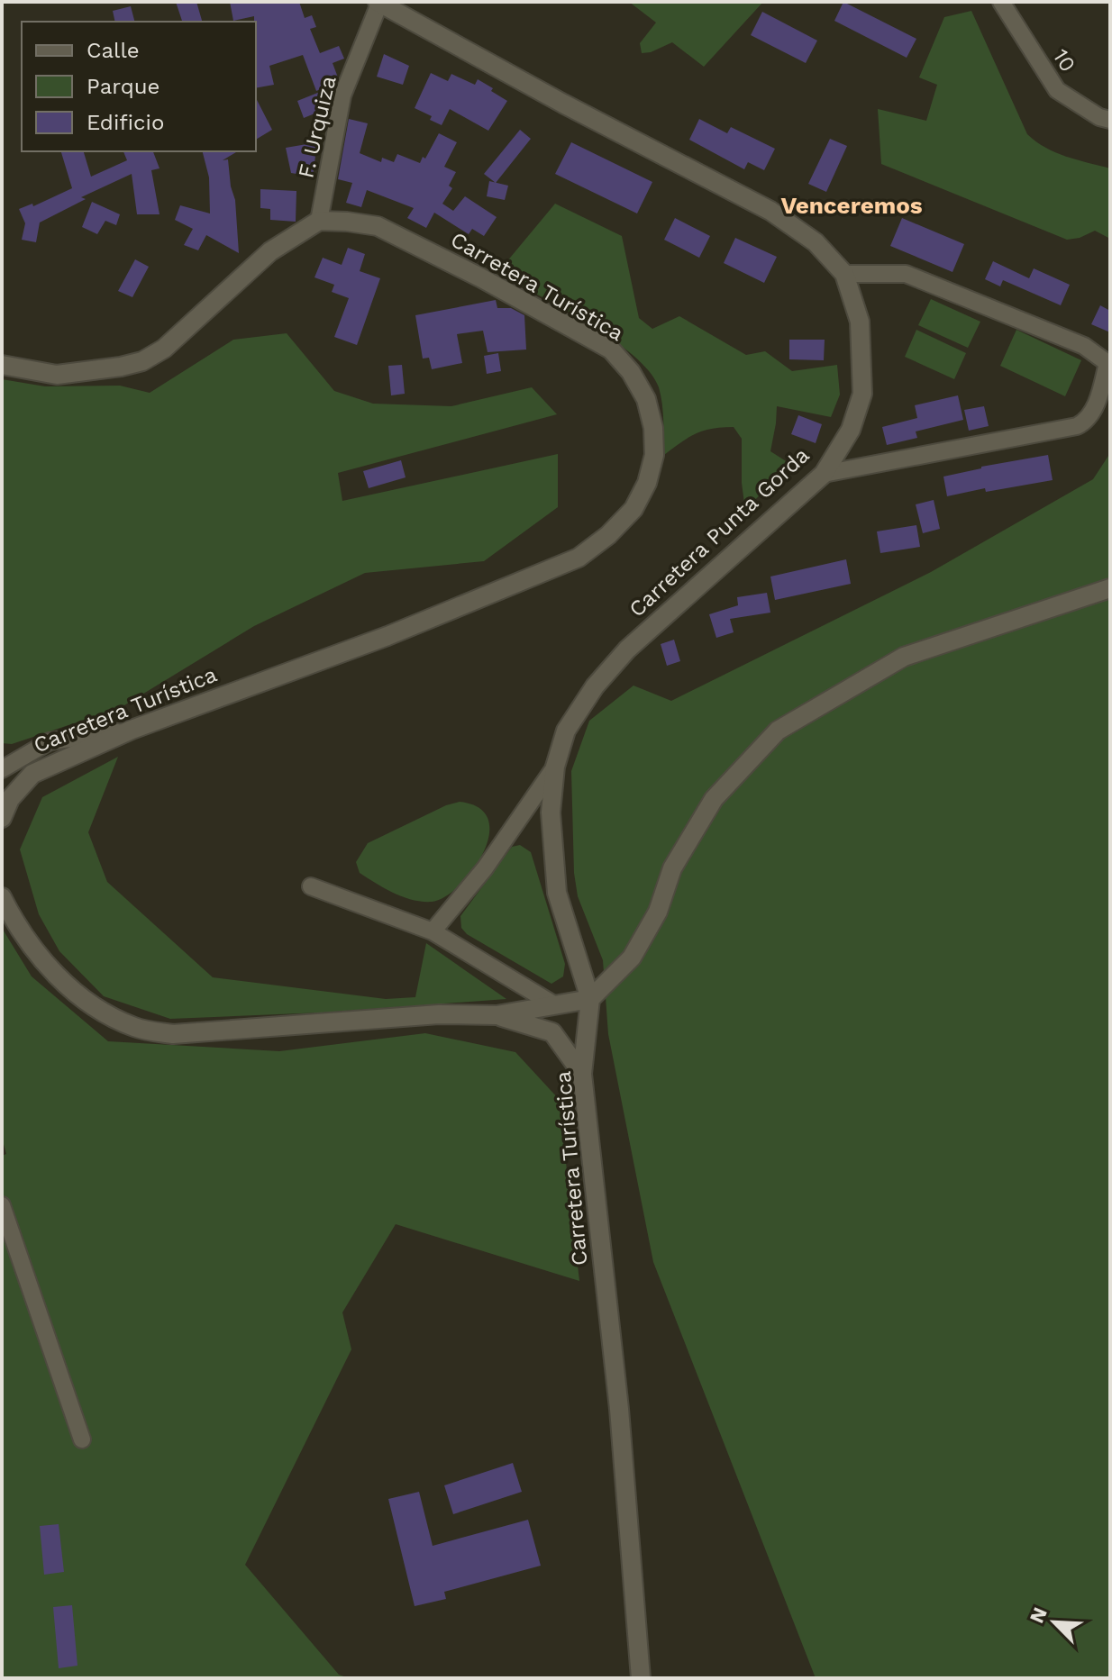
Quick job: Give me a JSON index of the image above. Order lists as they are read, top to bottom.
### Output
{
  "streets": {
    "main road": ["Carretera Turística", "Carretera Punta Gorda"],
    "street": ["10", "F. Urquiza"]
  },
  "crossings": [
    ["F. Urquiza", "Carretera Turística"],
    ["F. Urquiza", "Carretera Punta Gorda"],
    ["Carretera Turística", "Carretera Punta Gorda"]
  ],
  "districts": ["Venceremos"],
  "legend": ["Calle", "Parque", "Edificio"],
  "north": "top left"
}
